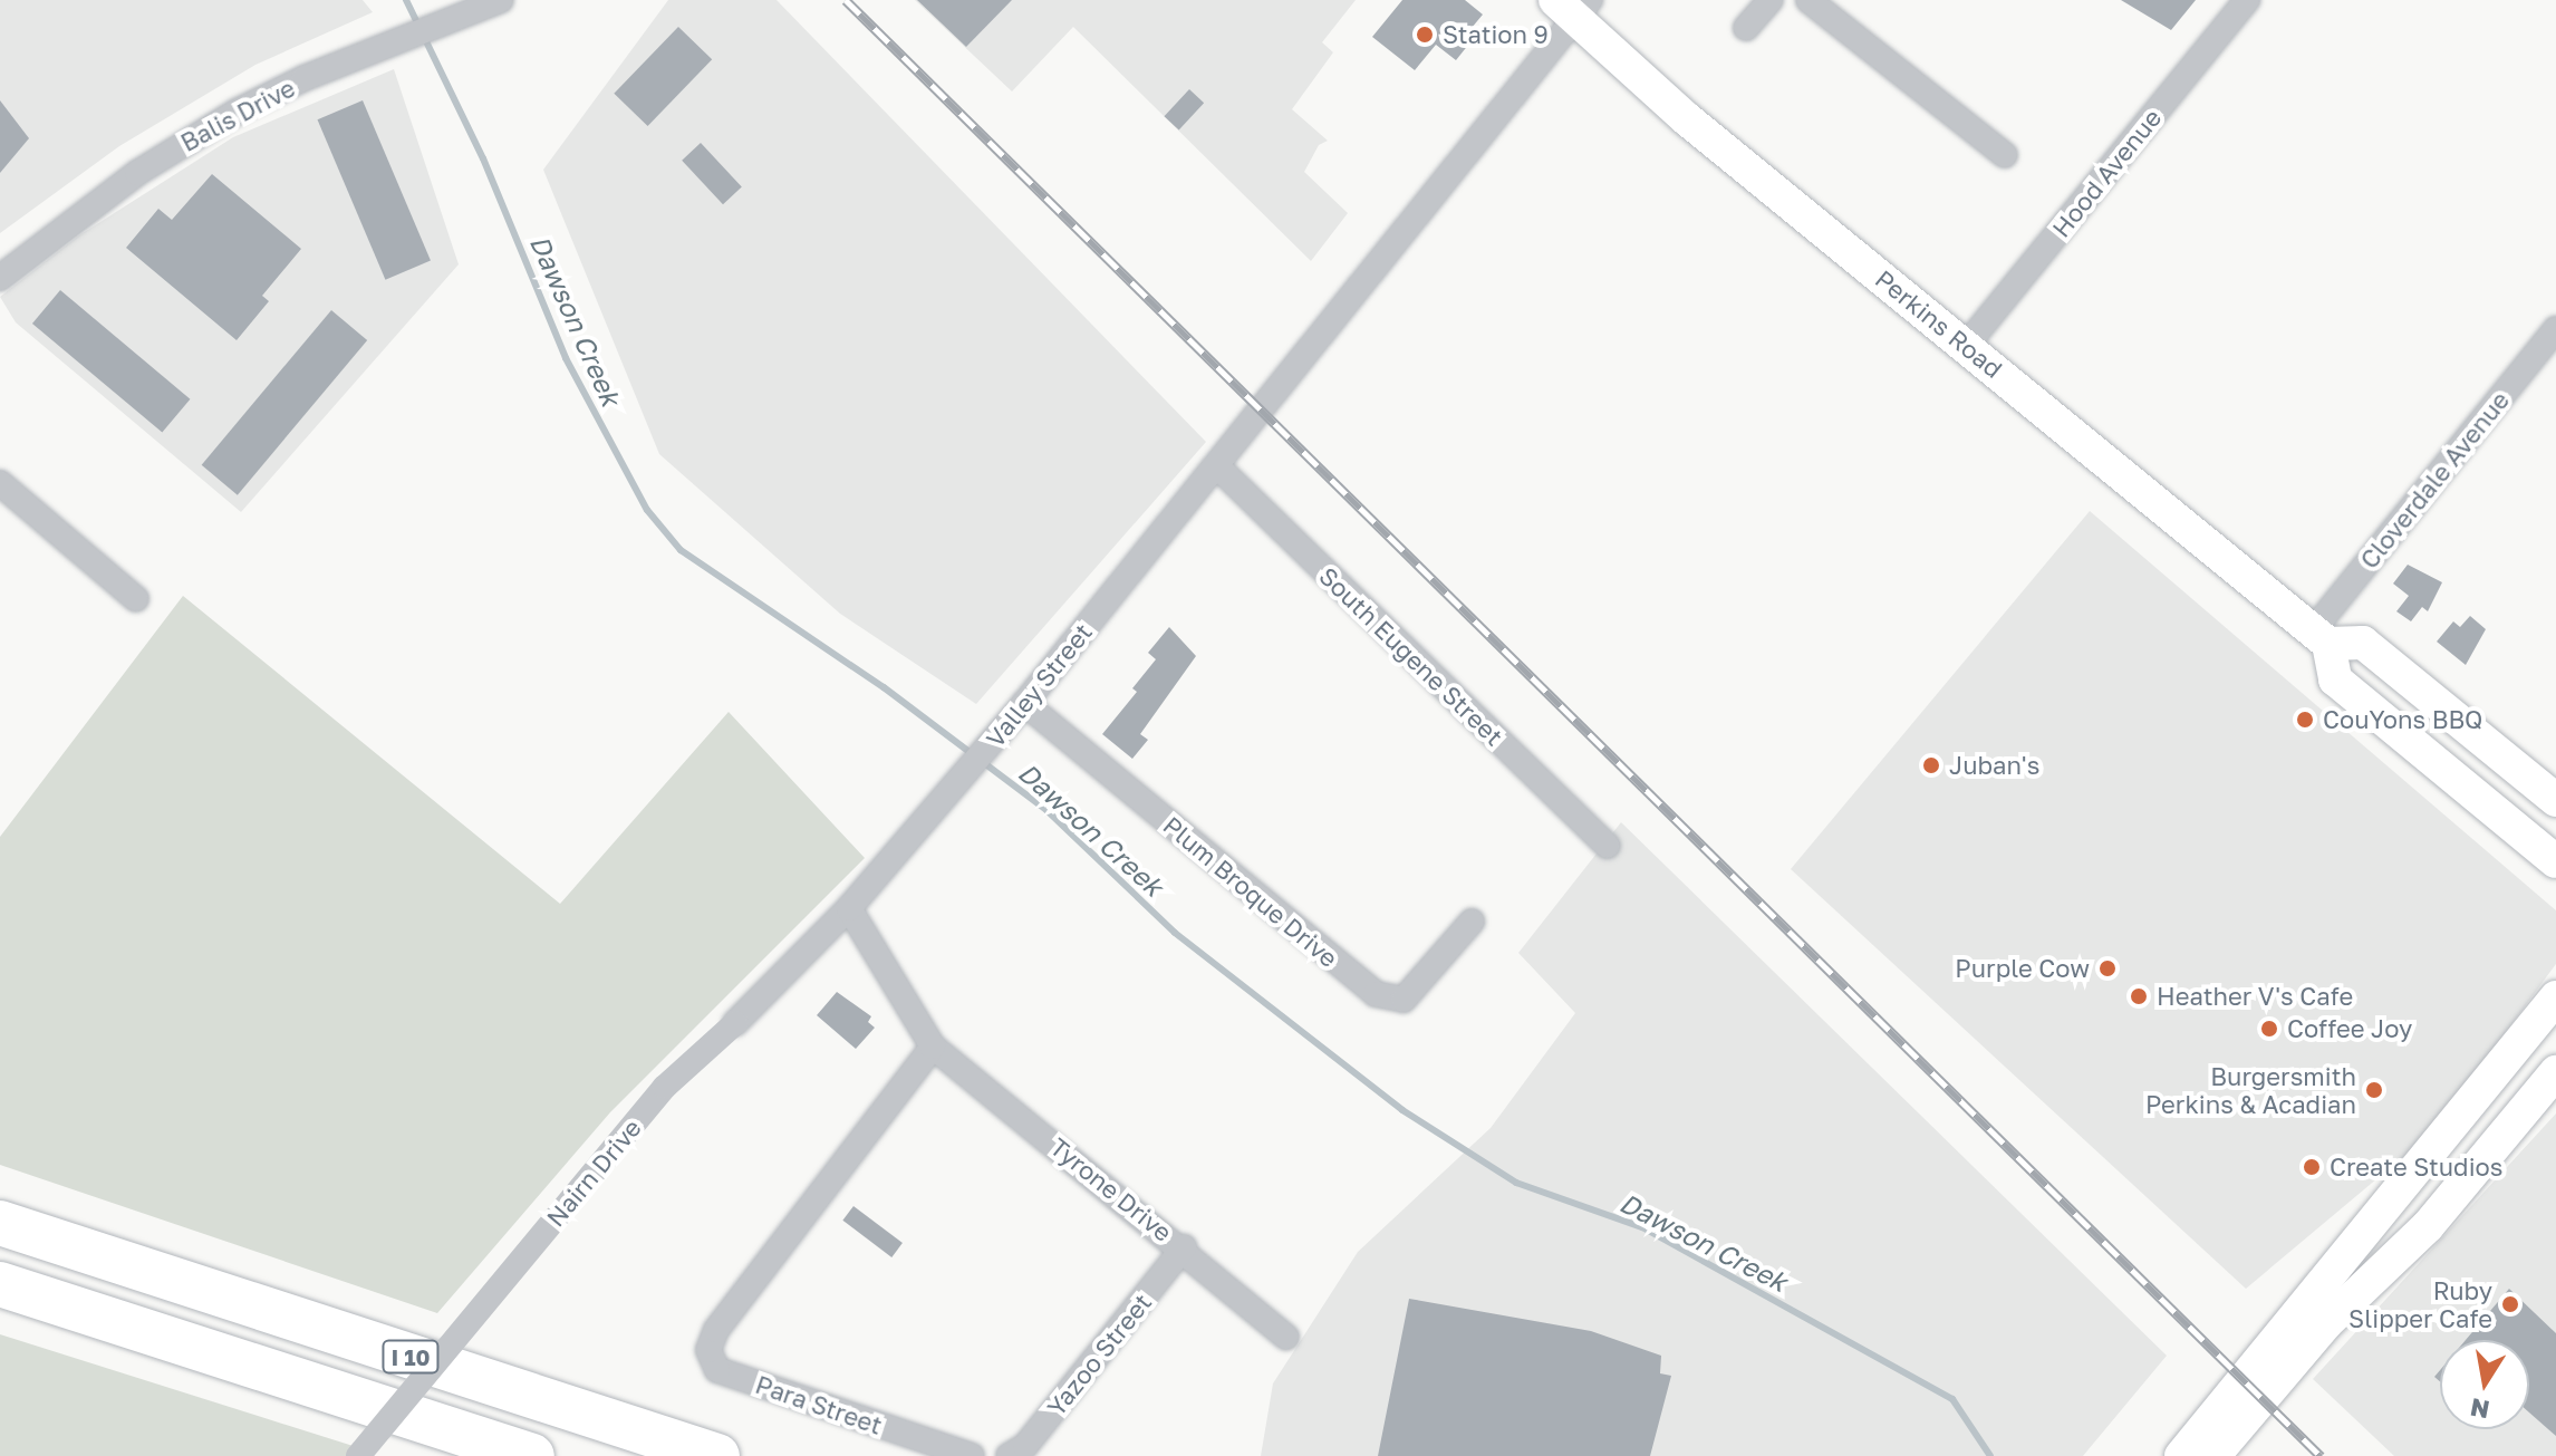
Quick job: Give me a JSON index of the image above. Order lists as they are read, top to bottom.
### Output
{
  "streets": {
    "highway": ["I 10"],
    "main road": ["Perkins Road"],
    "street": [
      "Balis Drive",
      "Hood Avenue",
      "Cloverdale Avenue",
      "South Eugene Street",
      "Valley Street",
      "Plum Broque Drive",
      "Nairn Drive",
      "Tyrone Drive",
      "Yazoo Street",
      "Para Street"
    ]
  },
  "crossings": [
    ["Hood Avenue", "Perkins Road"],
    ["Perkins Road", "Cloverdale Avenue"],
    ["Perkins Road", "Valley Street"],
    ["South Eugene Street", "Valley Street"],
    ["Valley Street", "Plum Broque Drive"],
    ["Valley Street", "Nairn Drive"],
    ["Tyrone Drive", "Yazoo Street"],
    ["Tyrone Drive", "Para Street"]
  ],
  "water": ["Dawson Creek"],
  "places": [
    "Station 9",
    "CouYons BBQ",
    "Juban's",
    "Purple Cow",
    "Heather V's Cafe",
    "Coffee Joy",
    "Burgersmith Perkins & Acadian",
    "Create Studios",
    "Ruby Slipper Cafe"
  ],
  "north": "bottom"
}
